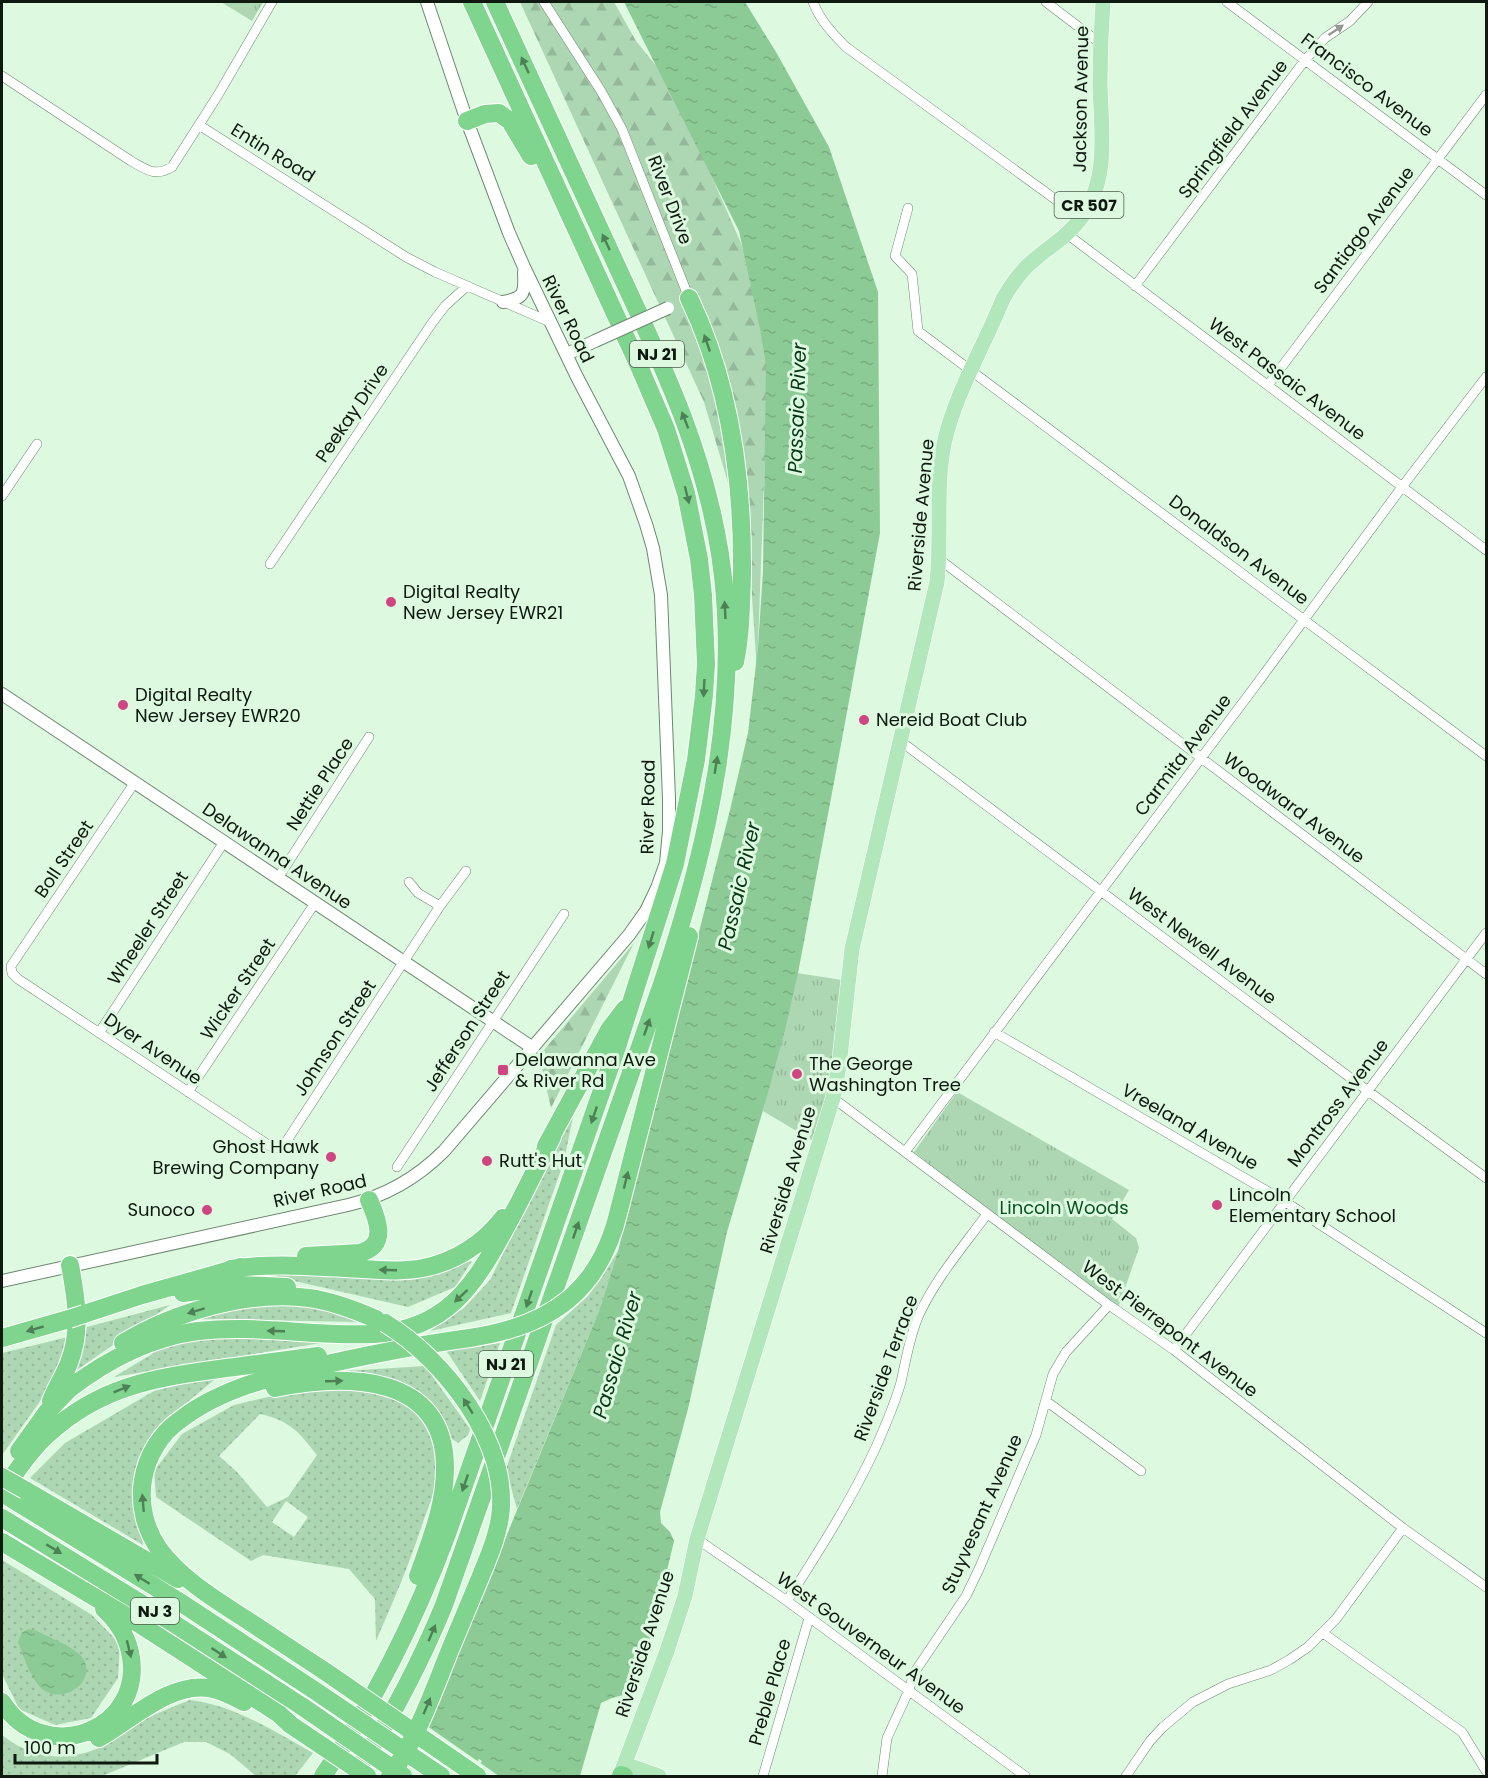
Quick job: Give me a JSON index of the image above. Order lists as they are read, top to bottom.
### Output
{
  "streets": {
    "highway": ["NJ 21", "NJ 3"],
    "main road": ["Jackson Avenue", "CR 507", "Riverside Avenue"],
    "street": [
      "Francisco Avenue",
      "Springfield Avenue",
      "Entin Road",
      "River Drive",
      "Santiago Avenue",
      "River Road",
      "West Passaic Avenue",
      "Peekay Drive",
      "Donaldson Avenue",
      "Carmita Avenue",
      "Nettie Place",
      "Woodward Avenue",
      "Delawanna Avenue",
      "Boll Street",
      "Wheeler Street",
      "West Newell Avenue",
      "Wicker Street",
      "Jefferson Street",
      "Johnson Street",
      "Dyer Avenue",
      "Montross Avenue",
      "Vreeland Avenue",
      "West Pierrepont Avenue",
      "Riverside Terrace",
      "Stuyvesant Avenue",
      "West Gouverneur Avenue",
      "Preble Place"
    ]
  },
  "crossings": [
    ["Francisco Avenue", "Springfield Avenue"],
    ["Francisco Avenue", "Santiago Avenue"],
    ["Jackson Avenue", "West Passaic Avenue"],
    ["Jackson Avenue", "Riverside Avenue"],
    ["Jackson Avenue", "Donaldson Avenue"],
    ["Springfield Avenue", "West Passaic Avenue"],
    ["Entin Road", "River Road"],
    ["Entin Road", "Peekay Drive"],
    ["Santiago Avenue", "West Passaic Avenue"],
    ["River Road", "Delawanna Avenue"],
    ["West Passaic Avenue", "Carmita Avenue"],
    ["Riverside Avenue", "Donaldson Avenue"],
    ["Riverside Avenue", "Woodward Avenue"],
    ["Riverside Avenue", "West Newell Avenue"],
    ["Riverside Avenue", "West Pierrepont Avenue"],
    ["Riverside Avenue", "West Gouverneur Avenue"],
    ["Donaldson Avenue", "Carmita Avenue"],
    ["Carmita Avenue", "Woodward Avenue"],
    ["Carmita Avenue", "West Newell Avenue"],
    ["Carmita Avenue", "Vreeland Avenue"],
    ["Carmita Avenue", "West Pierrepont Avenue"],
    ["Nettie Place", "Delawanna Avenue"],
    ["Woodward Avenue", "Montross Avenue"],
    ["Delawanna Avenue", "Boll Street"],
    ["Delawanna Avenue", "Wheeler Street"],
    ["Delawanna Avenue", "Wicker Street"],
    ["Delawanna Avenue", "Jefferson Street"],
    ["Delawanna Avenue", "Johnson Street"],
    ["Boll Street", "Dyer Avenue"],
    ["Wheeler Street", "Dyer Avenue"],
    ["West Newell Avenue", "Montross Avenue"],
    ["Wicker Street", "Dyer Avenue"],
    ["Johnson Street", "Dyer Avenue"],
    ["Montross Avenue", "Vreeland Avenue"],
    ["Montross Avenue", "West Pierrepont Avenue"],
    ["West Pierrepont Avenue", "Riverside Terrace"],
    ["West Pierrepont Avenue", "Stuyvesant Avenue"],
    ["Riverside Terrace", "West Gouverneur Avenue"],
    ["Stuyvesant Avenue", "West Gouverneur Avenue"],
    ["West Gouverneur Avenue", "Preble Place"]
  ],
  "water": ["Passaic River"],
  "parks": ["Lincoln Woods"],
  "places": {
    "other": [
      "Digital Realty New Jersey EWR21",
      "Digital Realty New Jersey EWR20",
      "Nereid Boat Club",
      "The George Washington Tree",
      "Ghost Hawk Brewing Company",
      "Rutt's Hut",
      "Lincoln Elementary School",
      "Sunoco"
    ],
    "transit": ["Delawanna Ave & River Rd"]
  },
  "scale_bar": "100 m"
}
